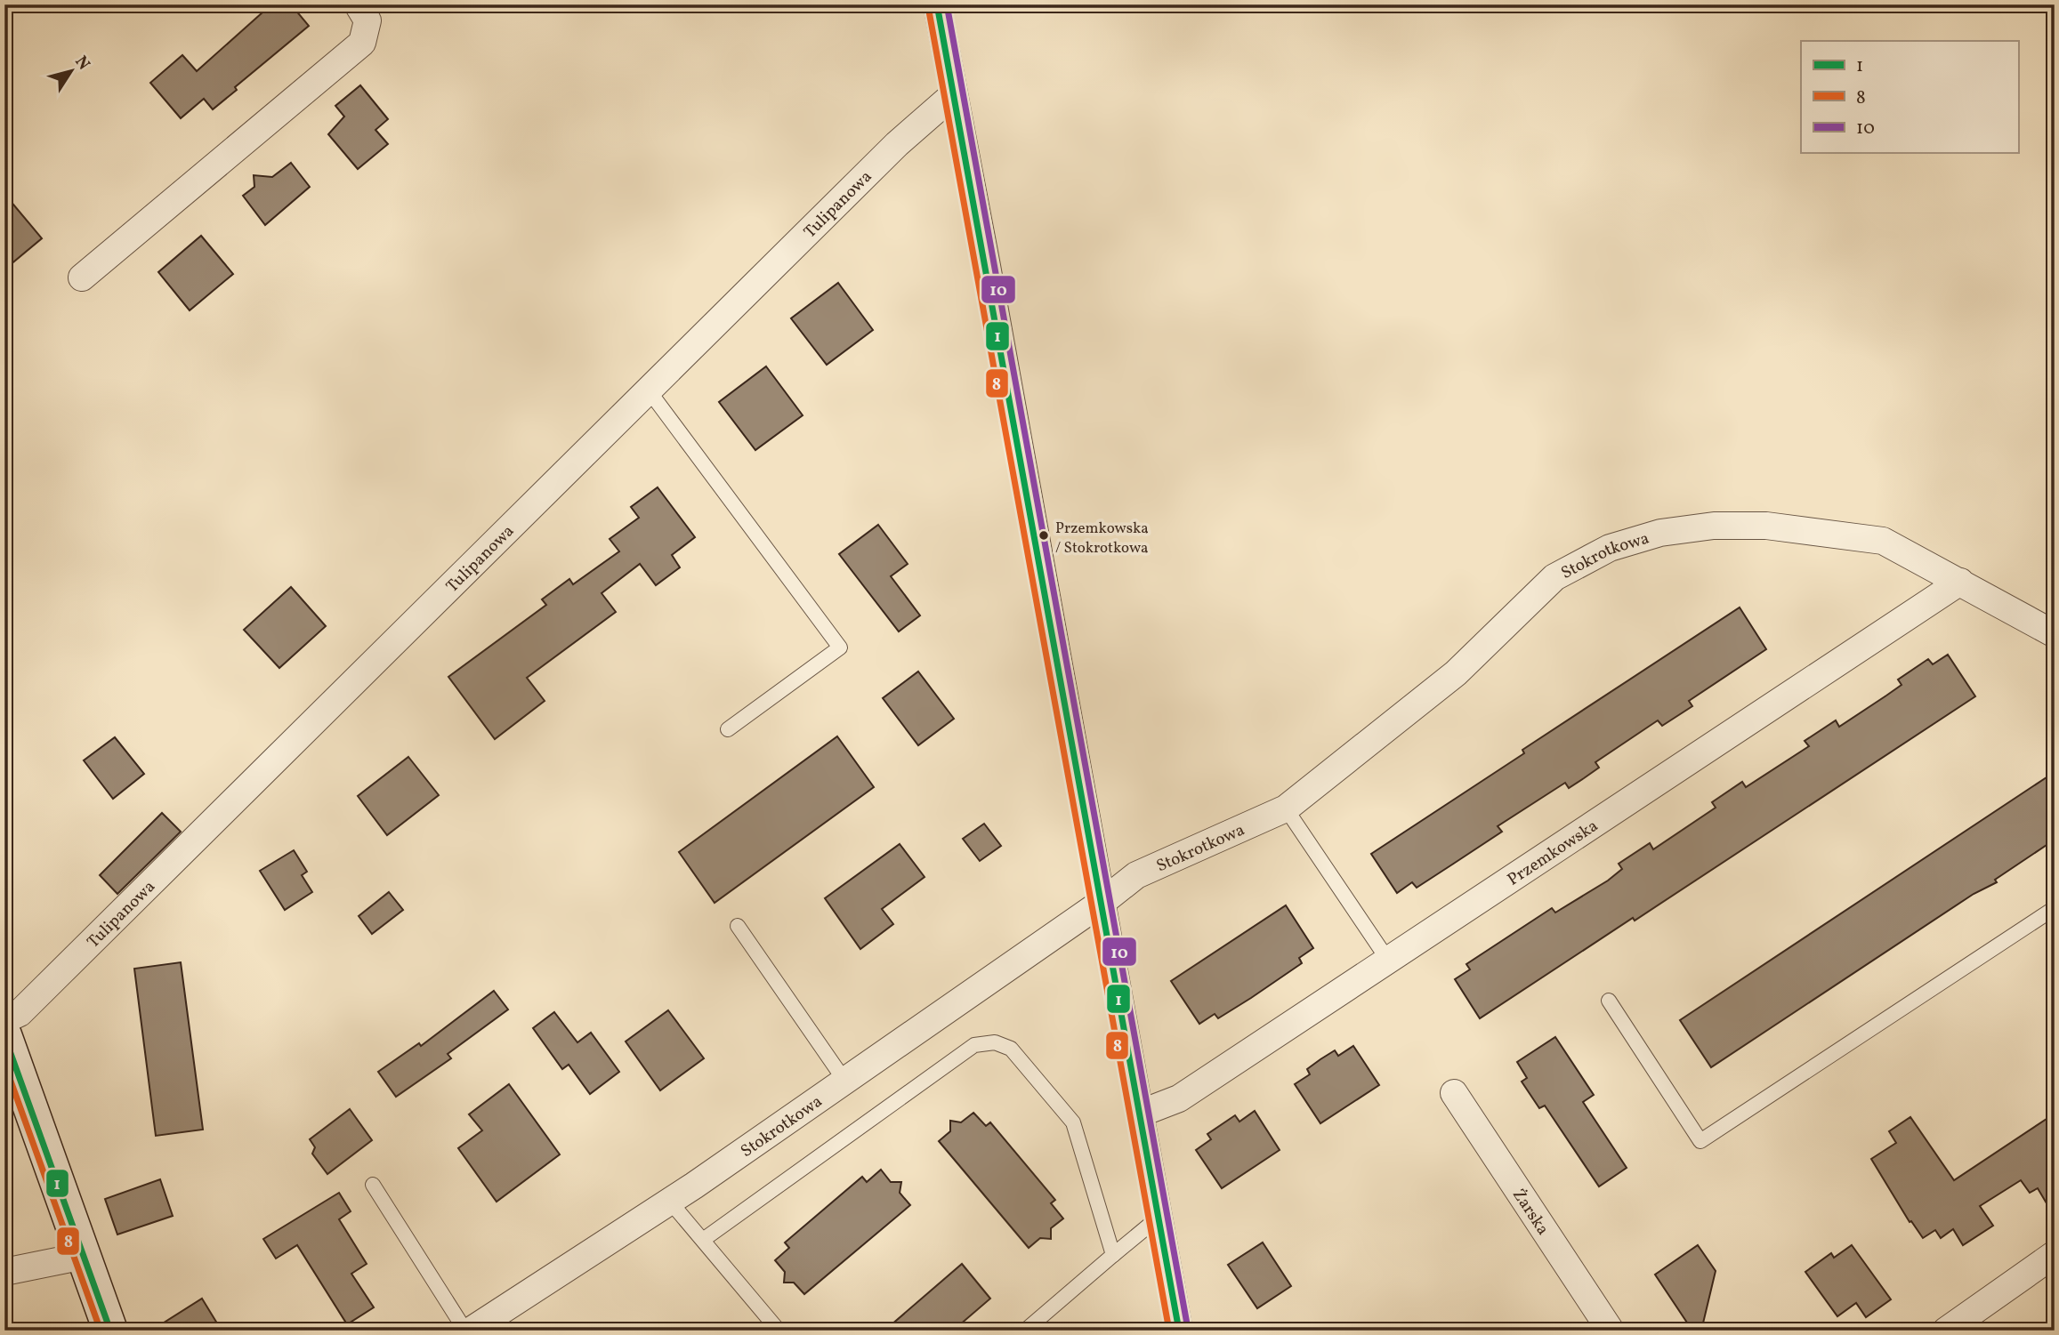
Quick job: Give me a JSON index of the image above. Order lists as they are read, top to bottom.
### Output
{
  "streets": {
    "street": [
      "Tulipanowa",
      "Stokrotkowa",
      "Przemkowska",
      "Żarska"
    ]
  },
  "crossings": [
    ["Stokrotkowa", "Przemkowska"]
  ],
  "places": ["Przemkowska / Stokrotkowa"],
  "lines": ["transit line 1", "transit line 10", "transit line 8"],
  "legend": ["1", "8", "10"],
  "north": "top right"
}
